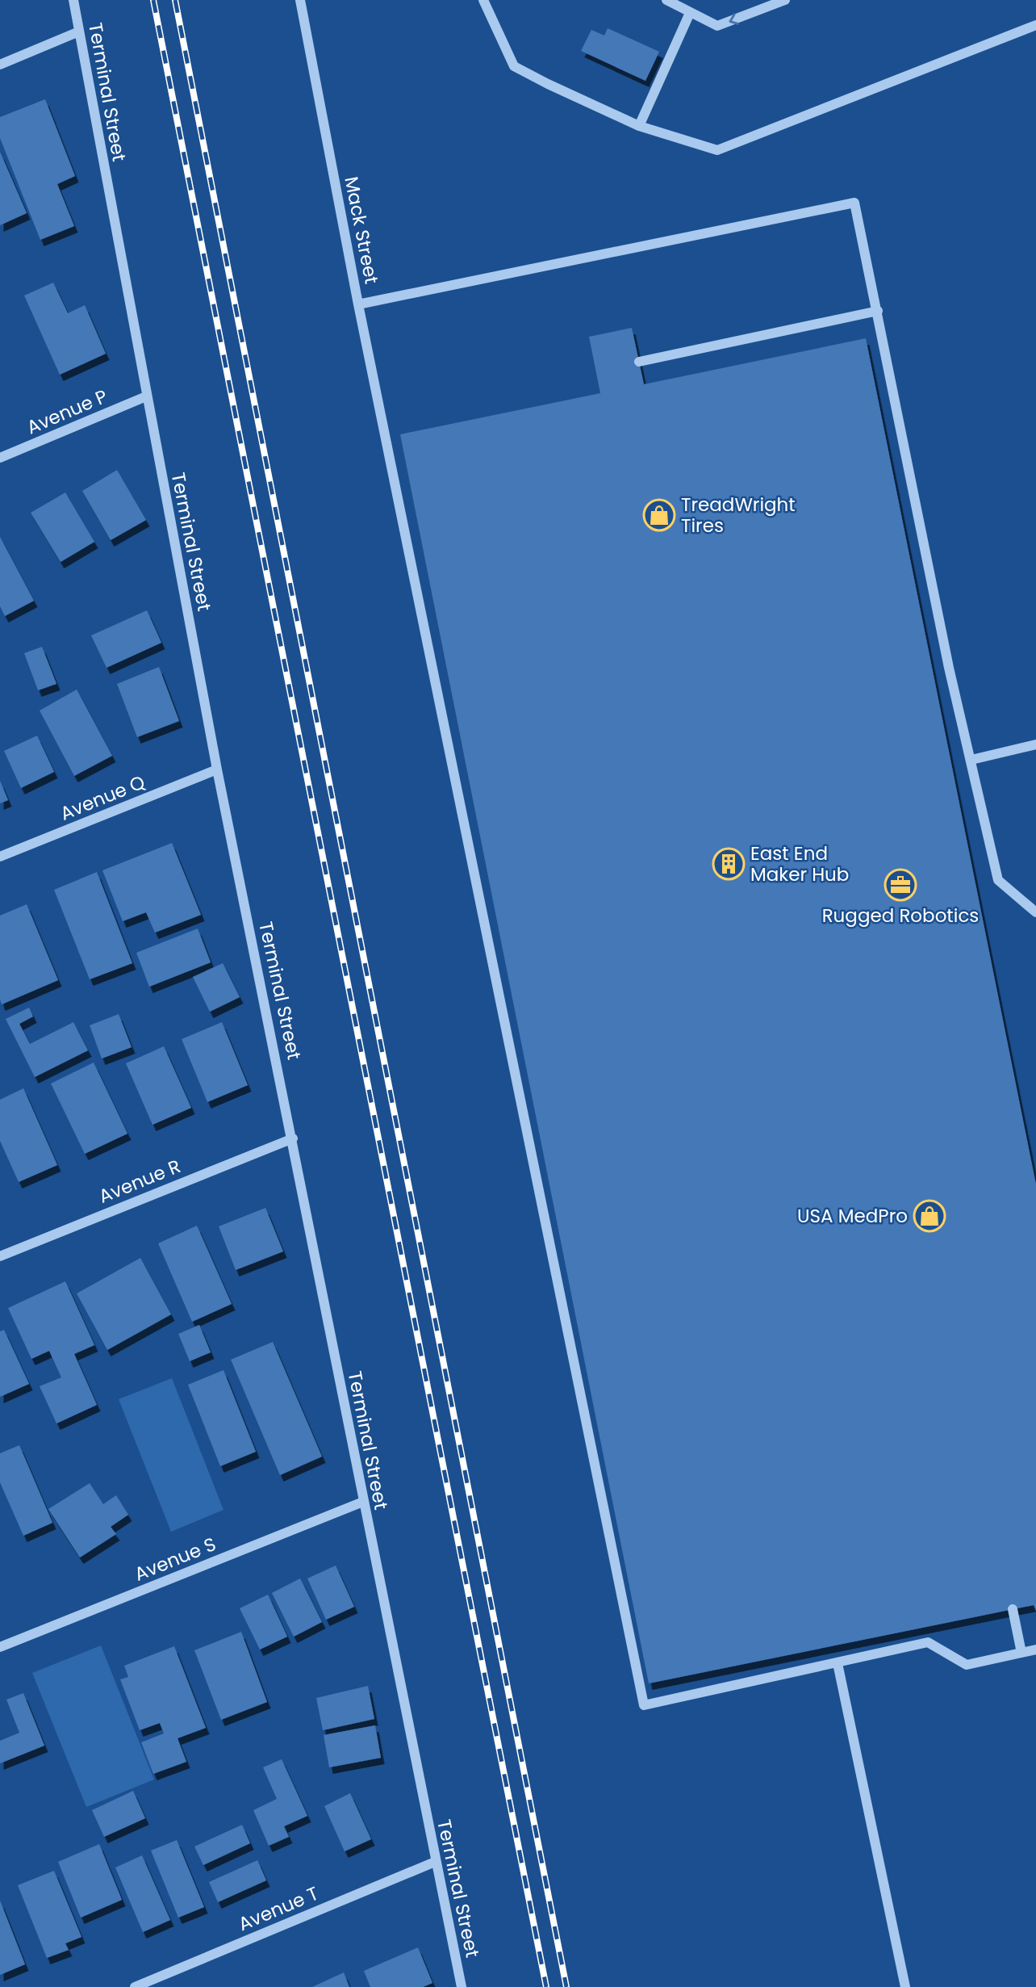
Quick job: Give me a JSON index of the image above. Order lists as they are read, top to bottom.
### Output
{
  "streets": {
    "street": [
      "Terminal Street",
      "Mack Street",
      "Avenue P",
      "Avenue Q",
      "Avenue R",
      "Avenue S",
      "Avenue T"
    ]
  },
  "crossings": [
    ["Terminal Street", "Avenue P"],
    ["Terminal Street", "Avenue Q"],
    ["Terminal Street", "Avenue R"],
    ["Terminal Street", "Avenue S"],
    ["Terminal Street", "Avenue T"]
  ],
  "places": {
    "shop": ["TreadWright Tires", "USA MedPro"],
    "building": ["East End Maker Hub"],
    "office": ["Rugged Robotics"]
  }
}
